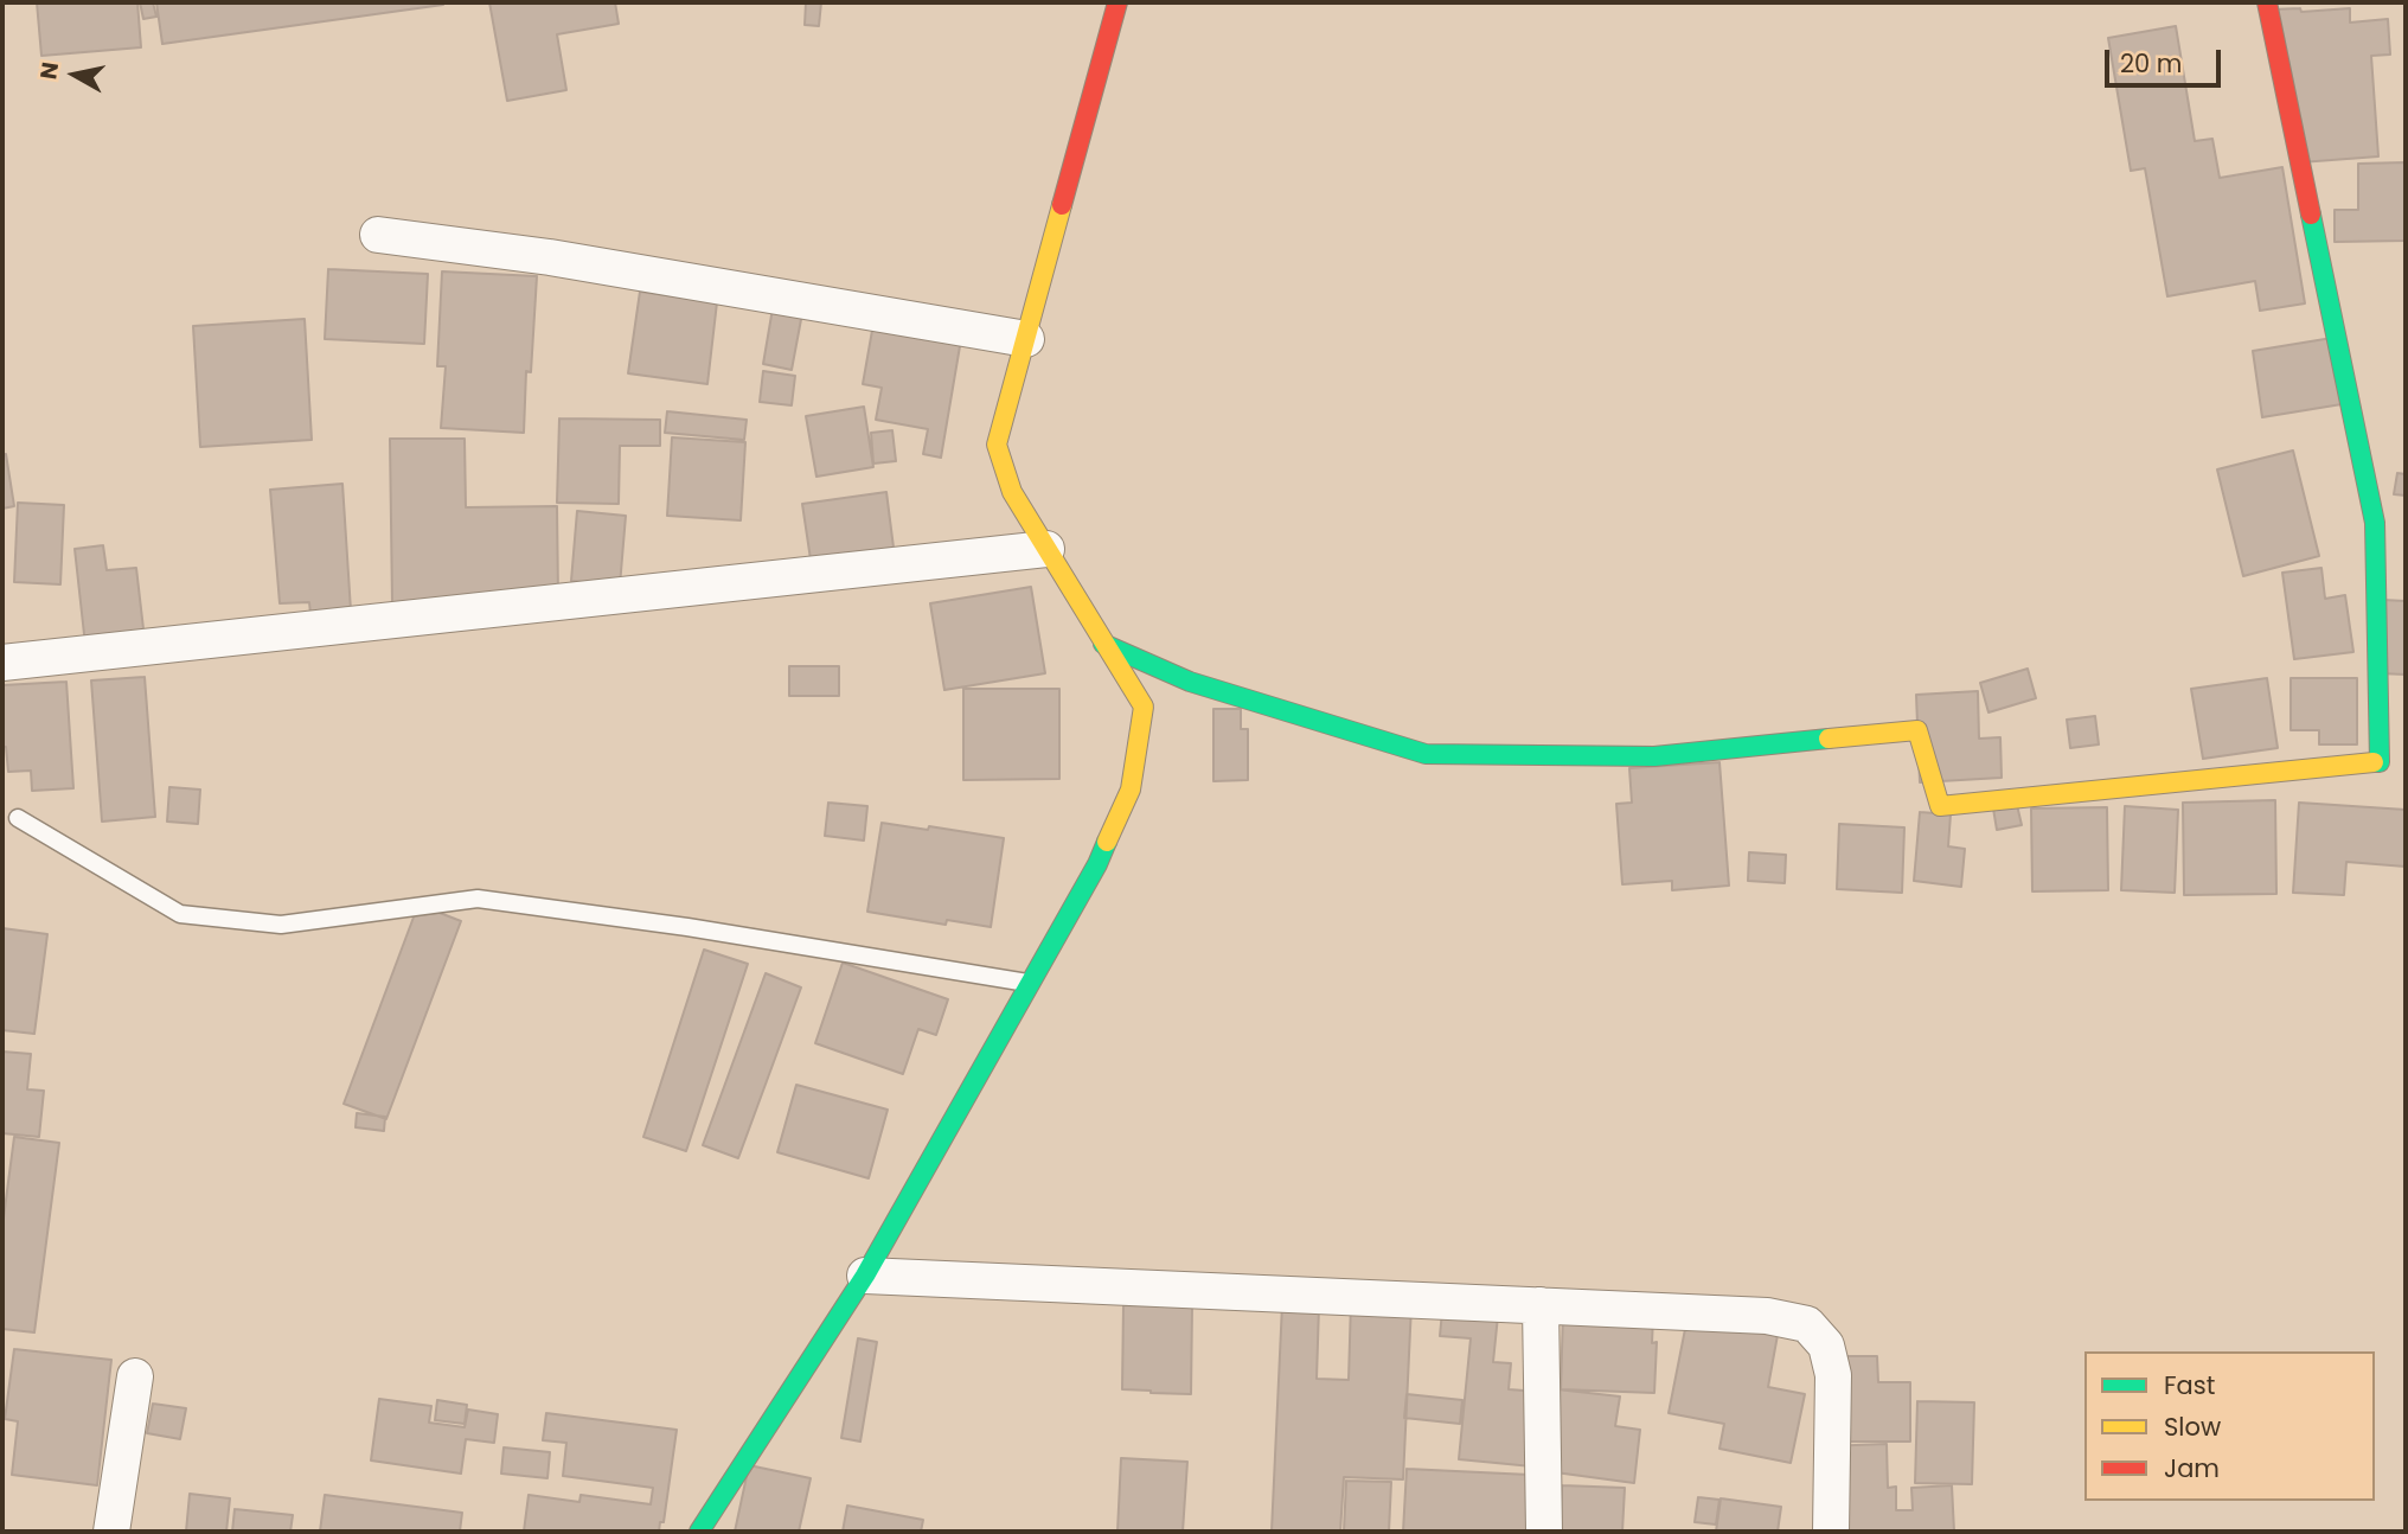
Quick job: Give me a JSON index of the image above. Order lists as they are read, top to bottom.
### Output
{
  "legend": ["Fast", "Slow", "Jam"],
  "scale_bar": "20 m",
  "north": "left"
}
